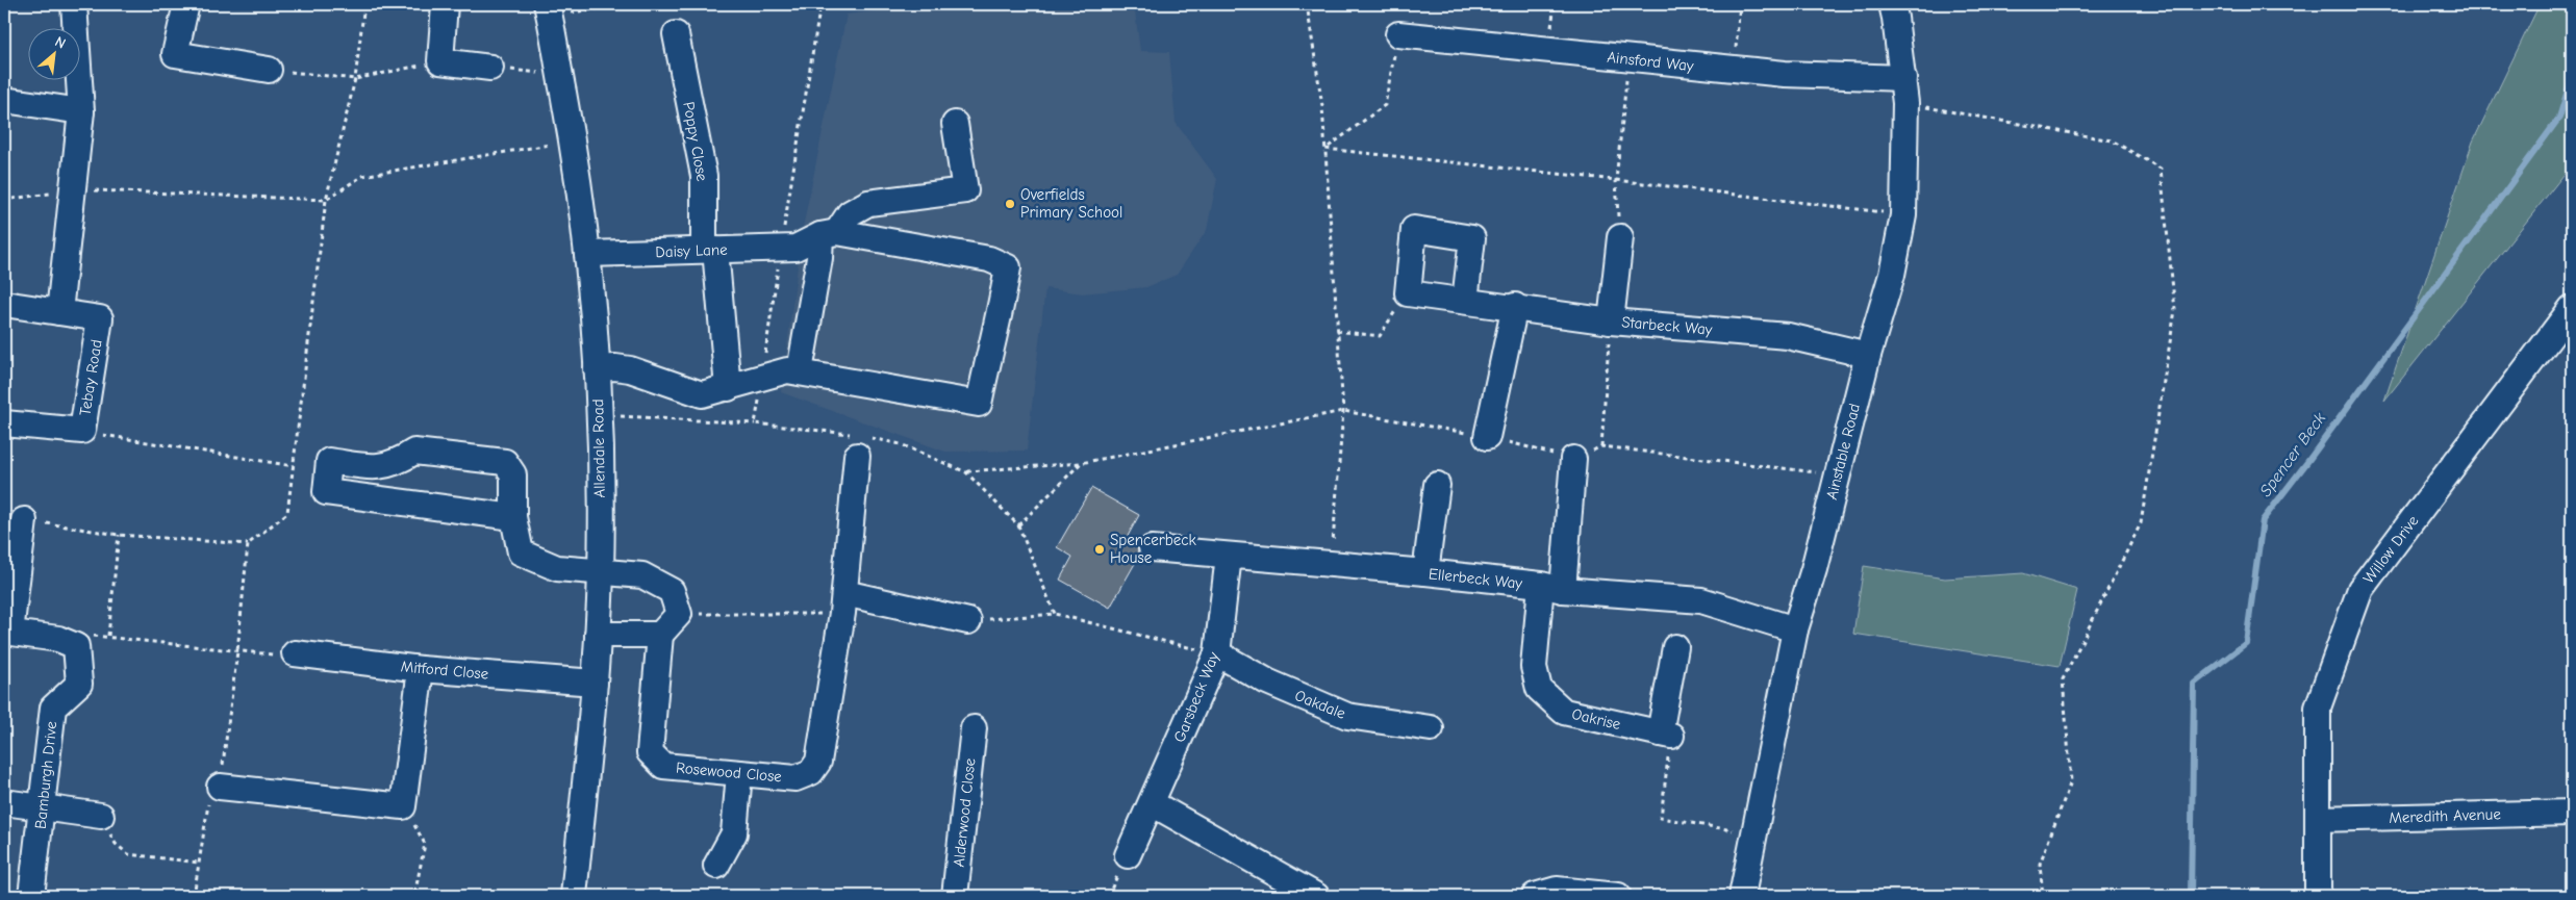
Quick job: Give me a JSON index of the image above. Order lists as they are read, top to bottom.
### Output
{
  "streets": {
    "street": [
      "Ainsford Way",
      "Poppy Close",
      "Daisy Lane",
      "Starbeck Way",
      "Tebay Road",
      "Allendale Road",
      "Ainstable Road",
      "Willow Drive",
      "Ellerbeck Way",
      "Mitford Close",
      "Garsbeck Way",
      "Oakdale",
      "Oakrise",
      "Rosewood Close",
      "Bamburgh Drive",
      "Alderwood Close",
      "Meredith Avenue"
    ]
  },
  "crossings": [
    ["Ainsford Way", "Ainstable Road"],
    ["Poppy Close", "Daisy Lane"],
    ["Daisy Lane", "Allendale Road"],
    ["Starbeck Way", "Ainstable Road"],
    ["Allendale Road", "Mitford Close"],
    ["Ainstable Road", "Ellerbeck Way"],
    ["Willow Drive", "Meredith Avenue"],
    ["Ellerbeck Way", "Garsbeck Way"],
    ["Ellerbeck Way", "Oakrise"],
    ["Garsbeck Way", "Oakdale"]
  ],
  "water": ["Spencer Beck"],
  "places": ["Overfields Primary School", "Spencerbeck House"],
  "north": "top right"
}
